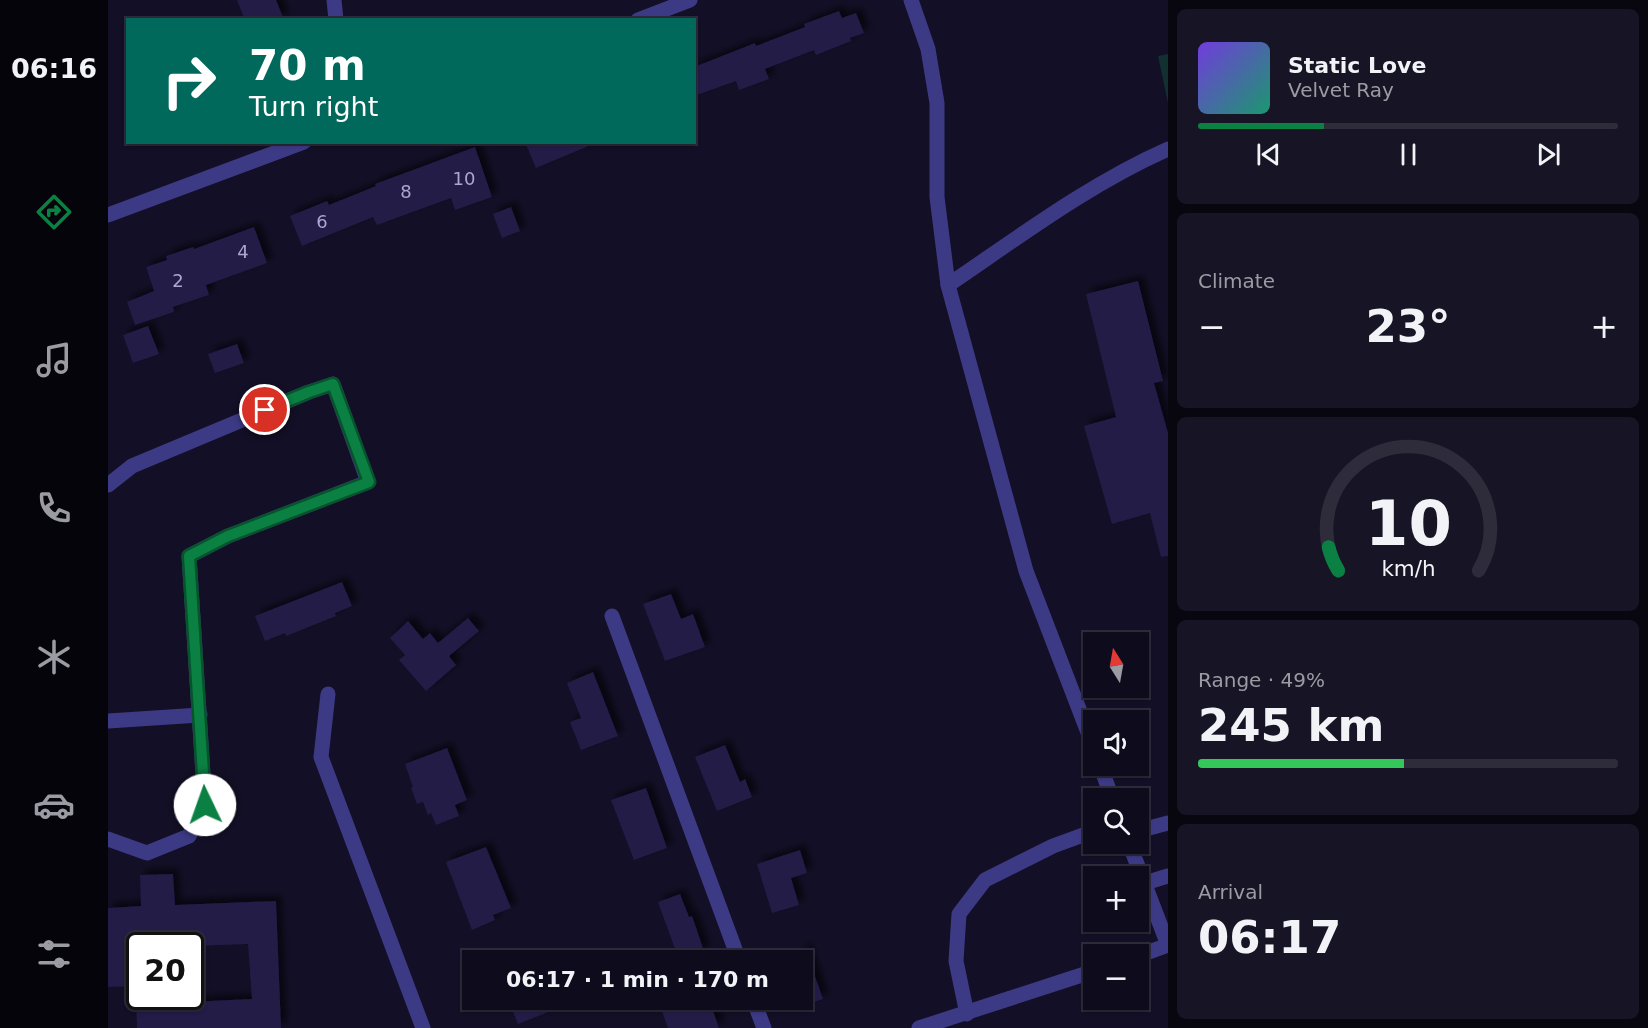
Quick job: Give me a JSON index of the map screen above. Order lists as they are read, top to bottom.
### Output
{
  "house_numbers": [
    "10",
    "8",
    "6",
    "4",
    "2"
  ],
  "north": "top",
  "page": {
    "tabs": "06:16",
    "turn": ["70 m", "Turn right"],
    "song": ["Static Love", "Velvet Ray"],
    "tile": [
      "Climate",
      ["Range · 49%", "245 km"],
      ["Arrival", "06:17"]
    ],
    "heat": ["−", "23°", "+"],
    "map_buttons": ["+", "−"],
    "limit": "20",
    "trip": "06:17 · 1 min · 170 m",
    "gauge": ["10", "km/h"]
  }
}
